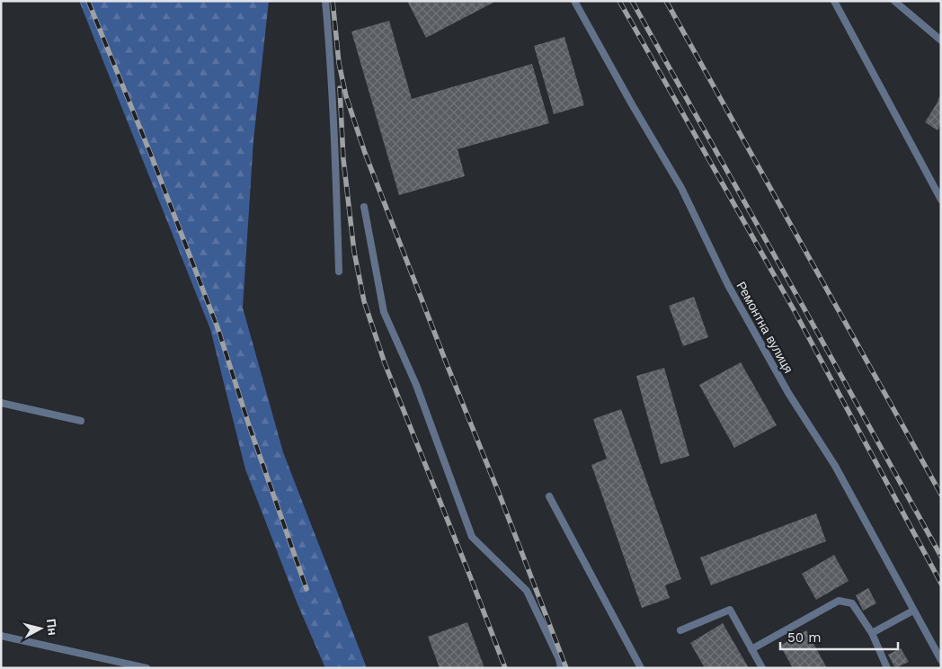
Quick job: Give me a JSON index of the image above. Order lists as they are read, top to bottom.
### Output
{
  "streets": {
    "lane": ["Ремонтна вулиця"]
  },
  "scale_bar": "50 m",
  "north": "right"
}
